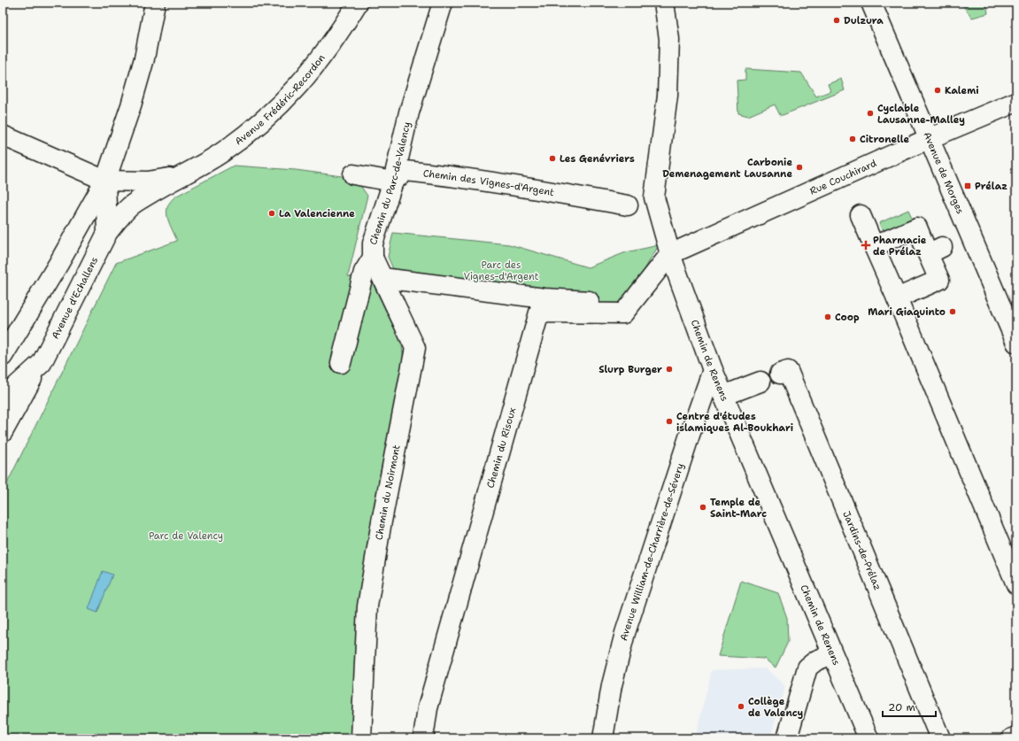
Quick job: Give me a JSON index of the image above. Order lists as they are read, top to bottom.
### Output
{
  "streets": {
    "street": [
      "Avenue Frédéric-Recordon",
      "Avenue de Morges",
      "Rue Couchirard",
      "Chemin des Vignes-d'Argent",
      "Chemin du Parc-de-Valency",
      "Avenue d'Echallens",
      "Chemin de Renens",
      "Chemin du Risoux",
      "Chemin du Noirmont",
      "Jardins-de-Prélaz",
      "Avenue William-de-Charrière-de-Sévery"
    ]
  },
  "crossings": [
    ["Avenue Frédéric-Recordon", "Avenue d'Echallens"],
    ["Avenue de Morges", "Rue Couchirard"],
    ["Rue Couchirard", "Chemin de Renens"],
    ["Rue Couchirard", "Chemin du Risoux"],
    ["Chemin des Vignes-d'Argent", "Chemin du Parc-de-Valency"],
    ["Chemin du Parc-de-Valency", "Chemin du Noirmont"],
    ["Chemin de Renens", "Chemin du Risoux"],
    ["Chemin de Renens", "Avenue William-de-Charrière-de-Sévery"]
  ],
  "parks": ["Parc des Vignes-d'Argent", "Parc de Valency"],
  "places": {
    "other": [
      "Dulzura",
      "Kalemi",
      "Cyclable Lausanne-Malley",
      "Citronelle",
      "Les Genévriers",
      "Carbonie Demenagement Lausanne",
      "La Valencienne",
      "Mari Giaquinto",
      "Coop",
      "Slurp Burger",
      "Centre d'études islamiques Al-Boukhari",
      "Temple de Saint-Marc",
      "Collège de Valency"
    ],
    "transit": ["Prélaz"],
    "health": ["Pharmacie de Prélaz"]
  },
  "scale_bar": "20 m"
}
